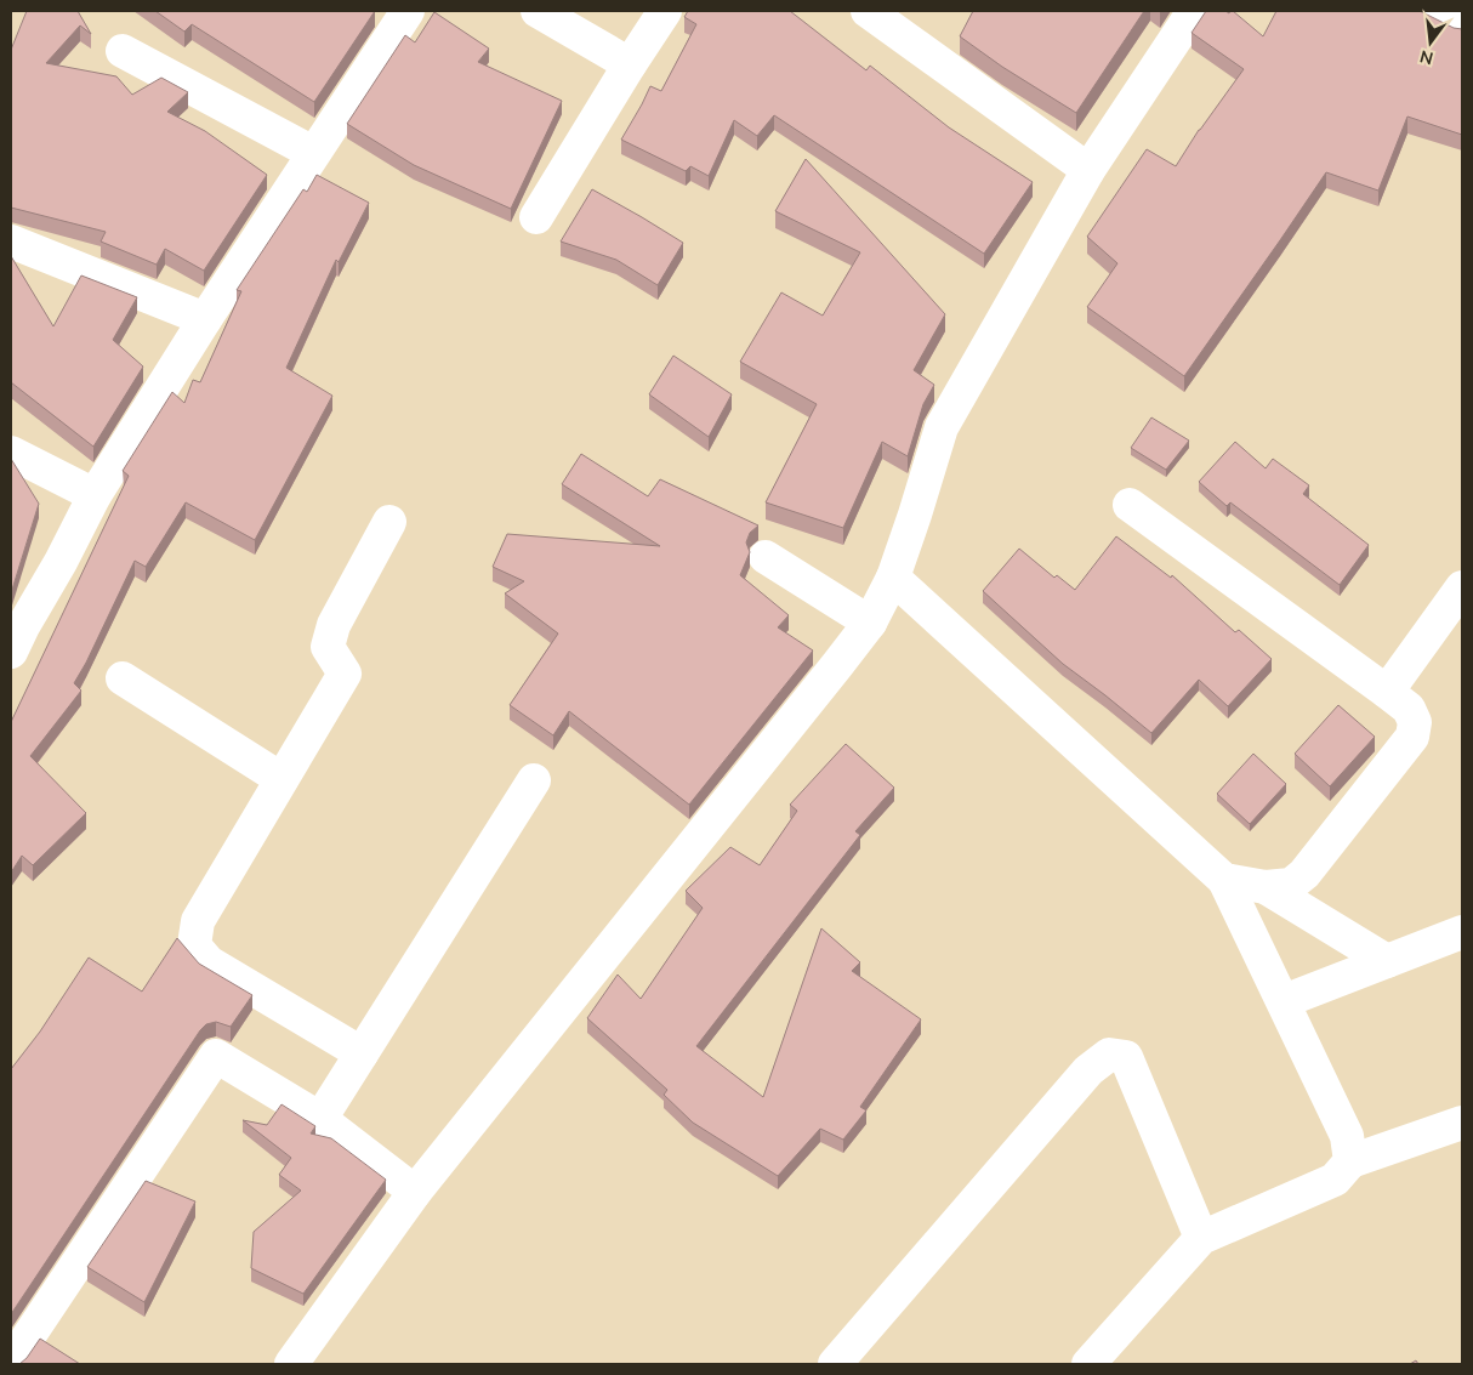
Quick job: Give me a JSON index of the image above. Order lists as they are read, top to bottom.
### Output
{
  "north": "bottom"
}
